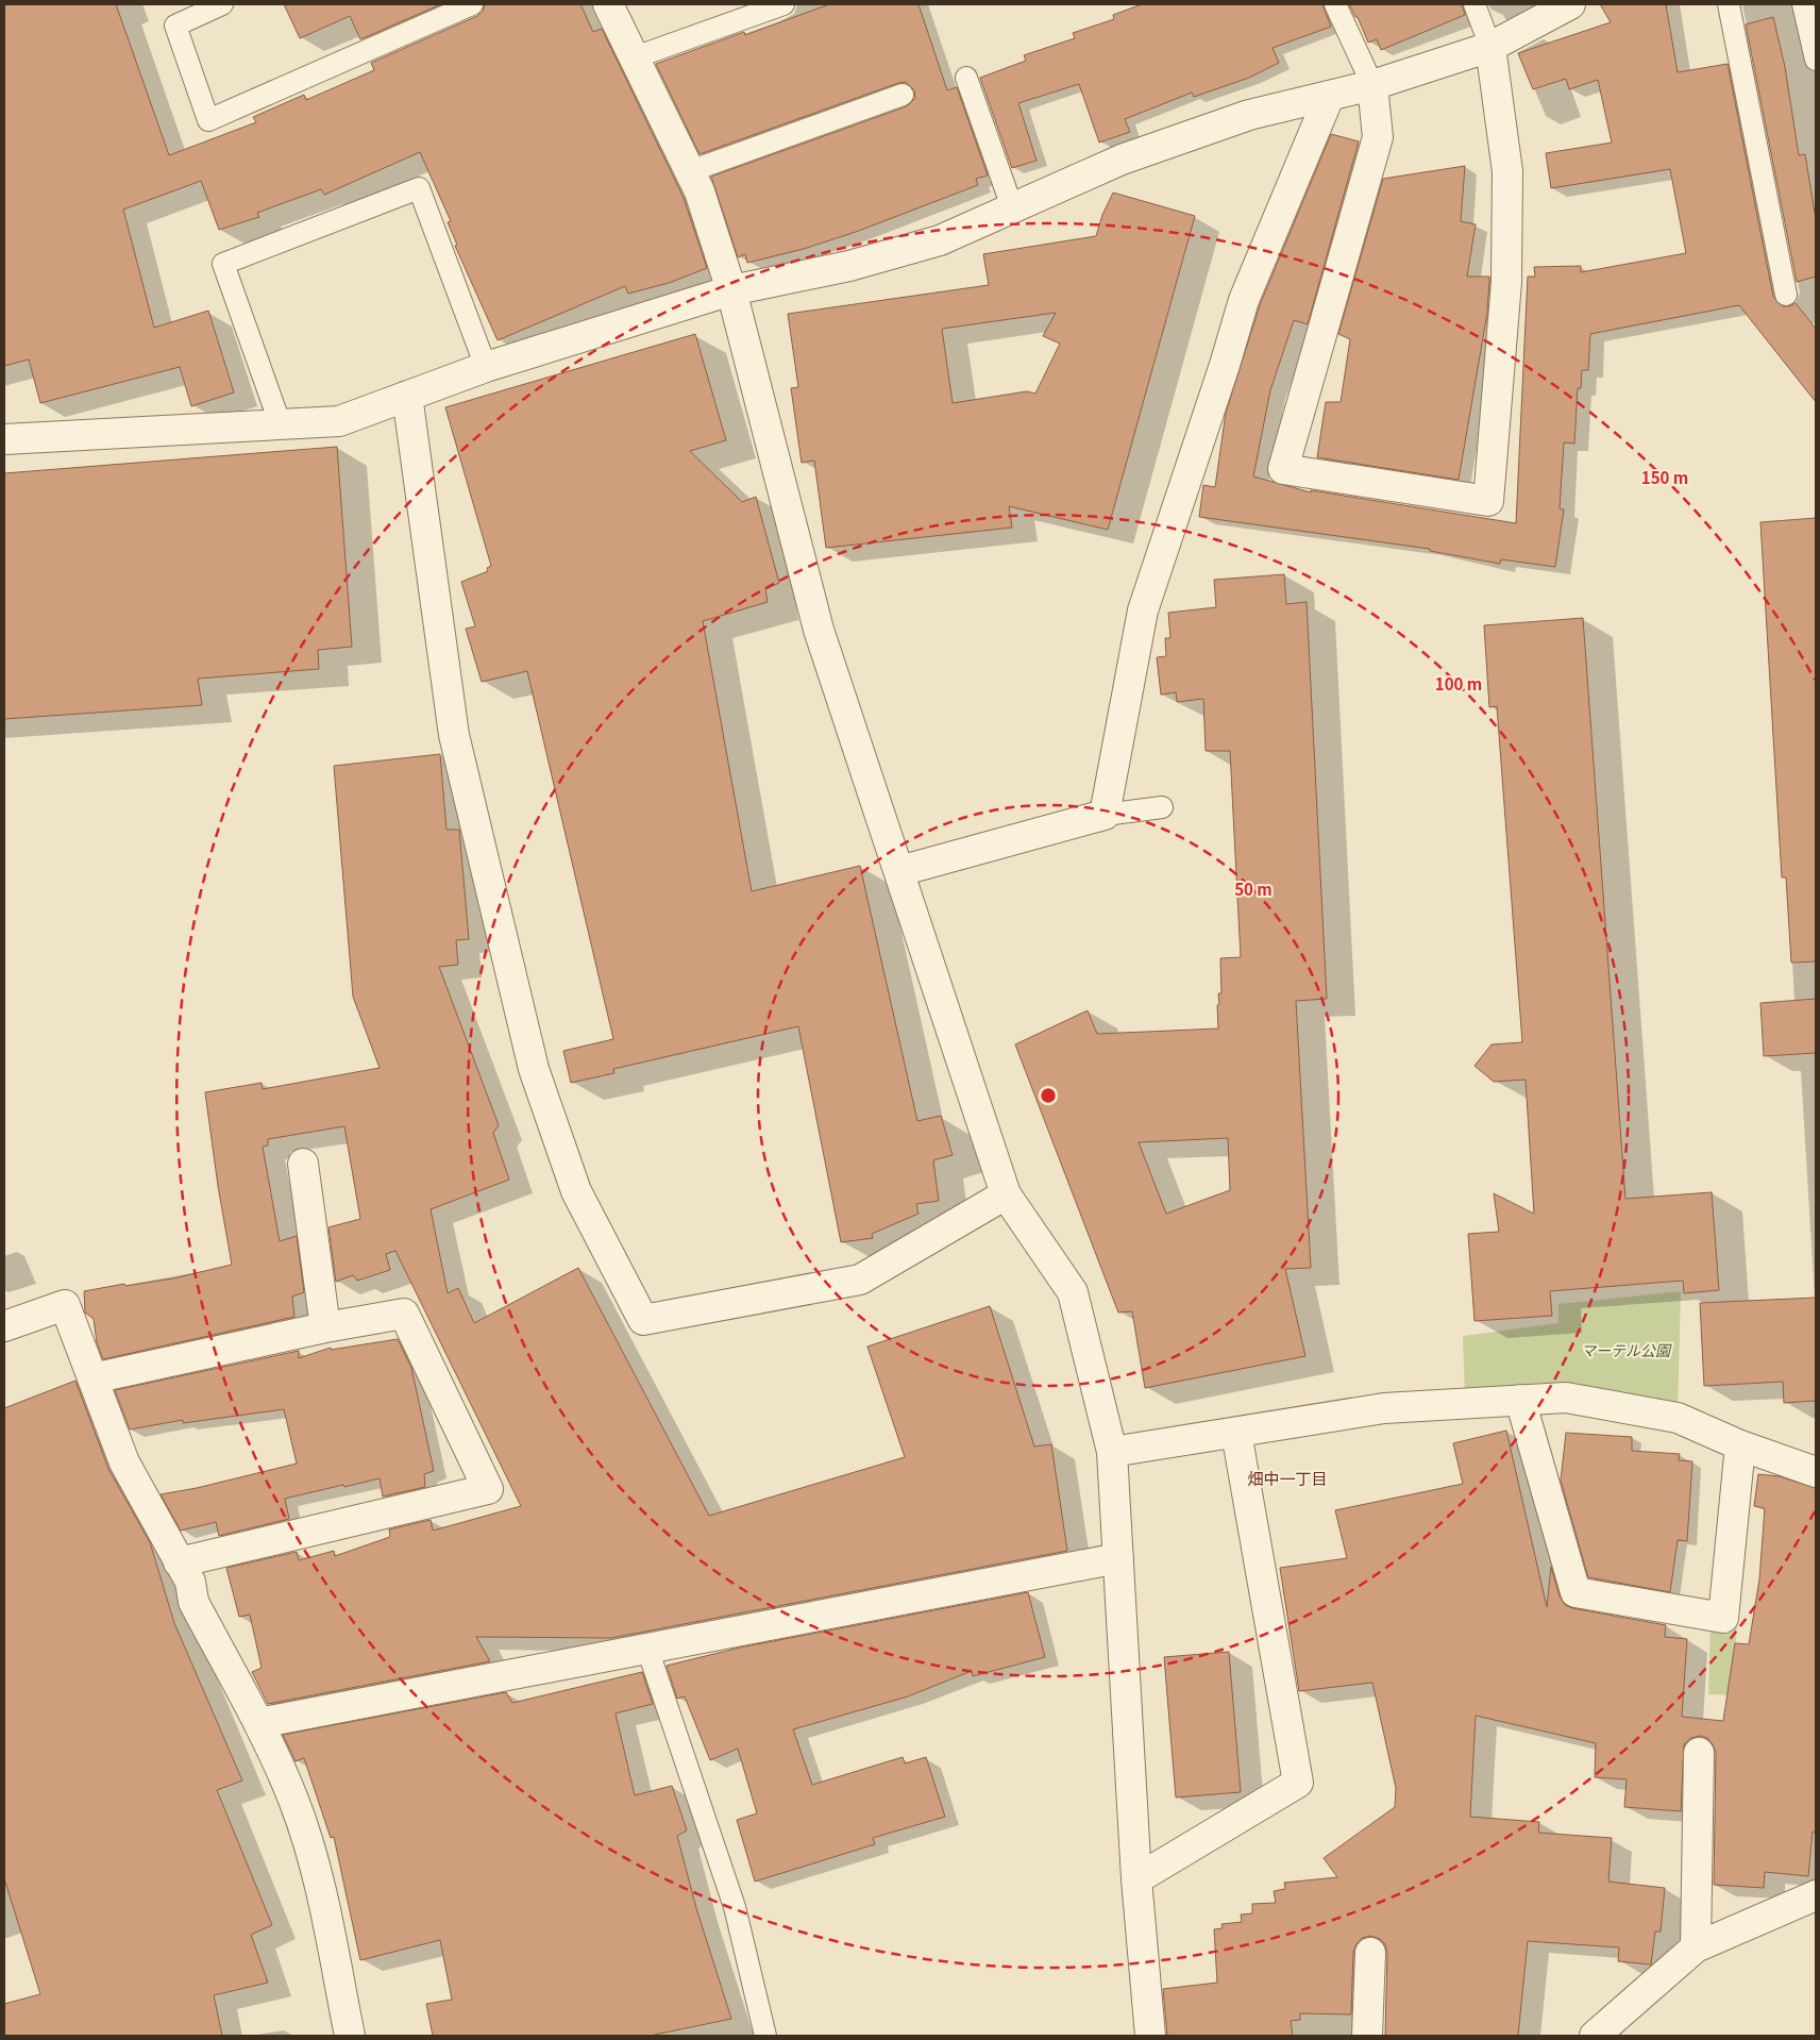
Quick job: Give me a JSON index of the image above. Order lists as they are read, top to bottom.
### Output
{
  "districts": ["畑中一丁目"],
  "parks": ["マーテル公園"],
  "rings": ["150 m", "100 m", "50 m"]
}
